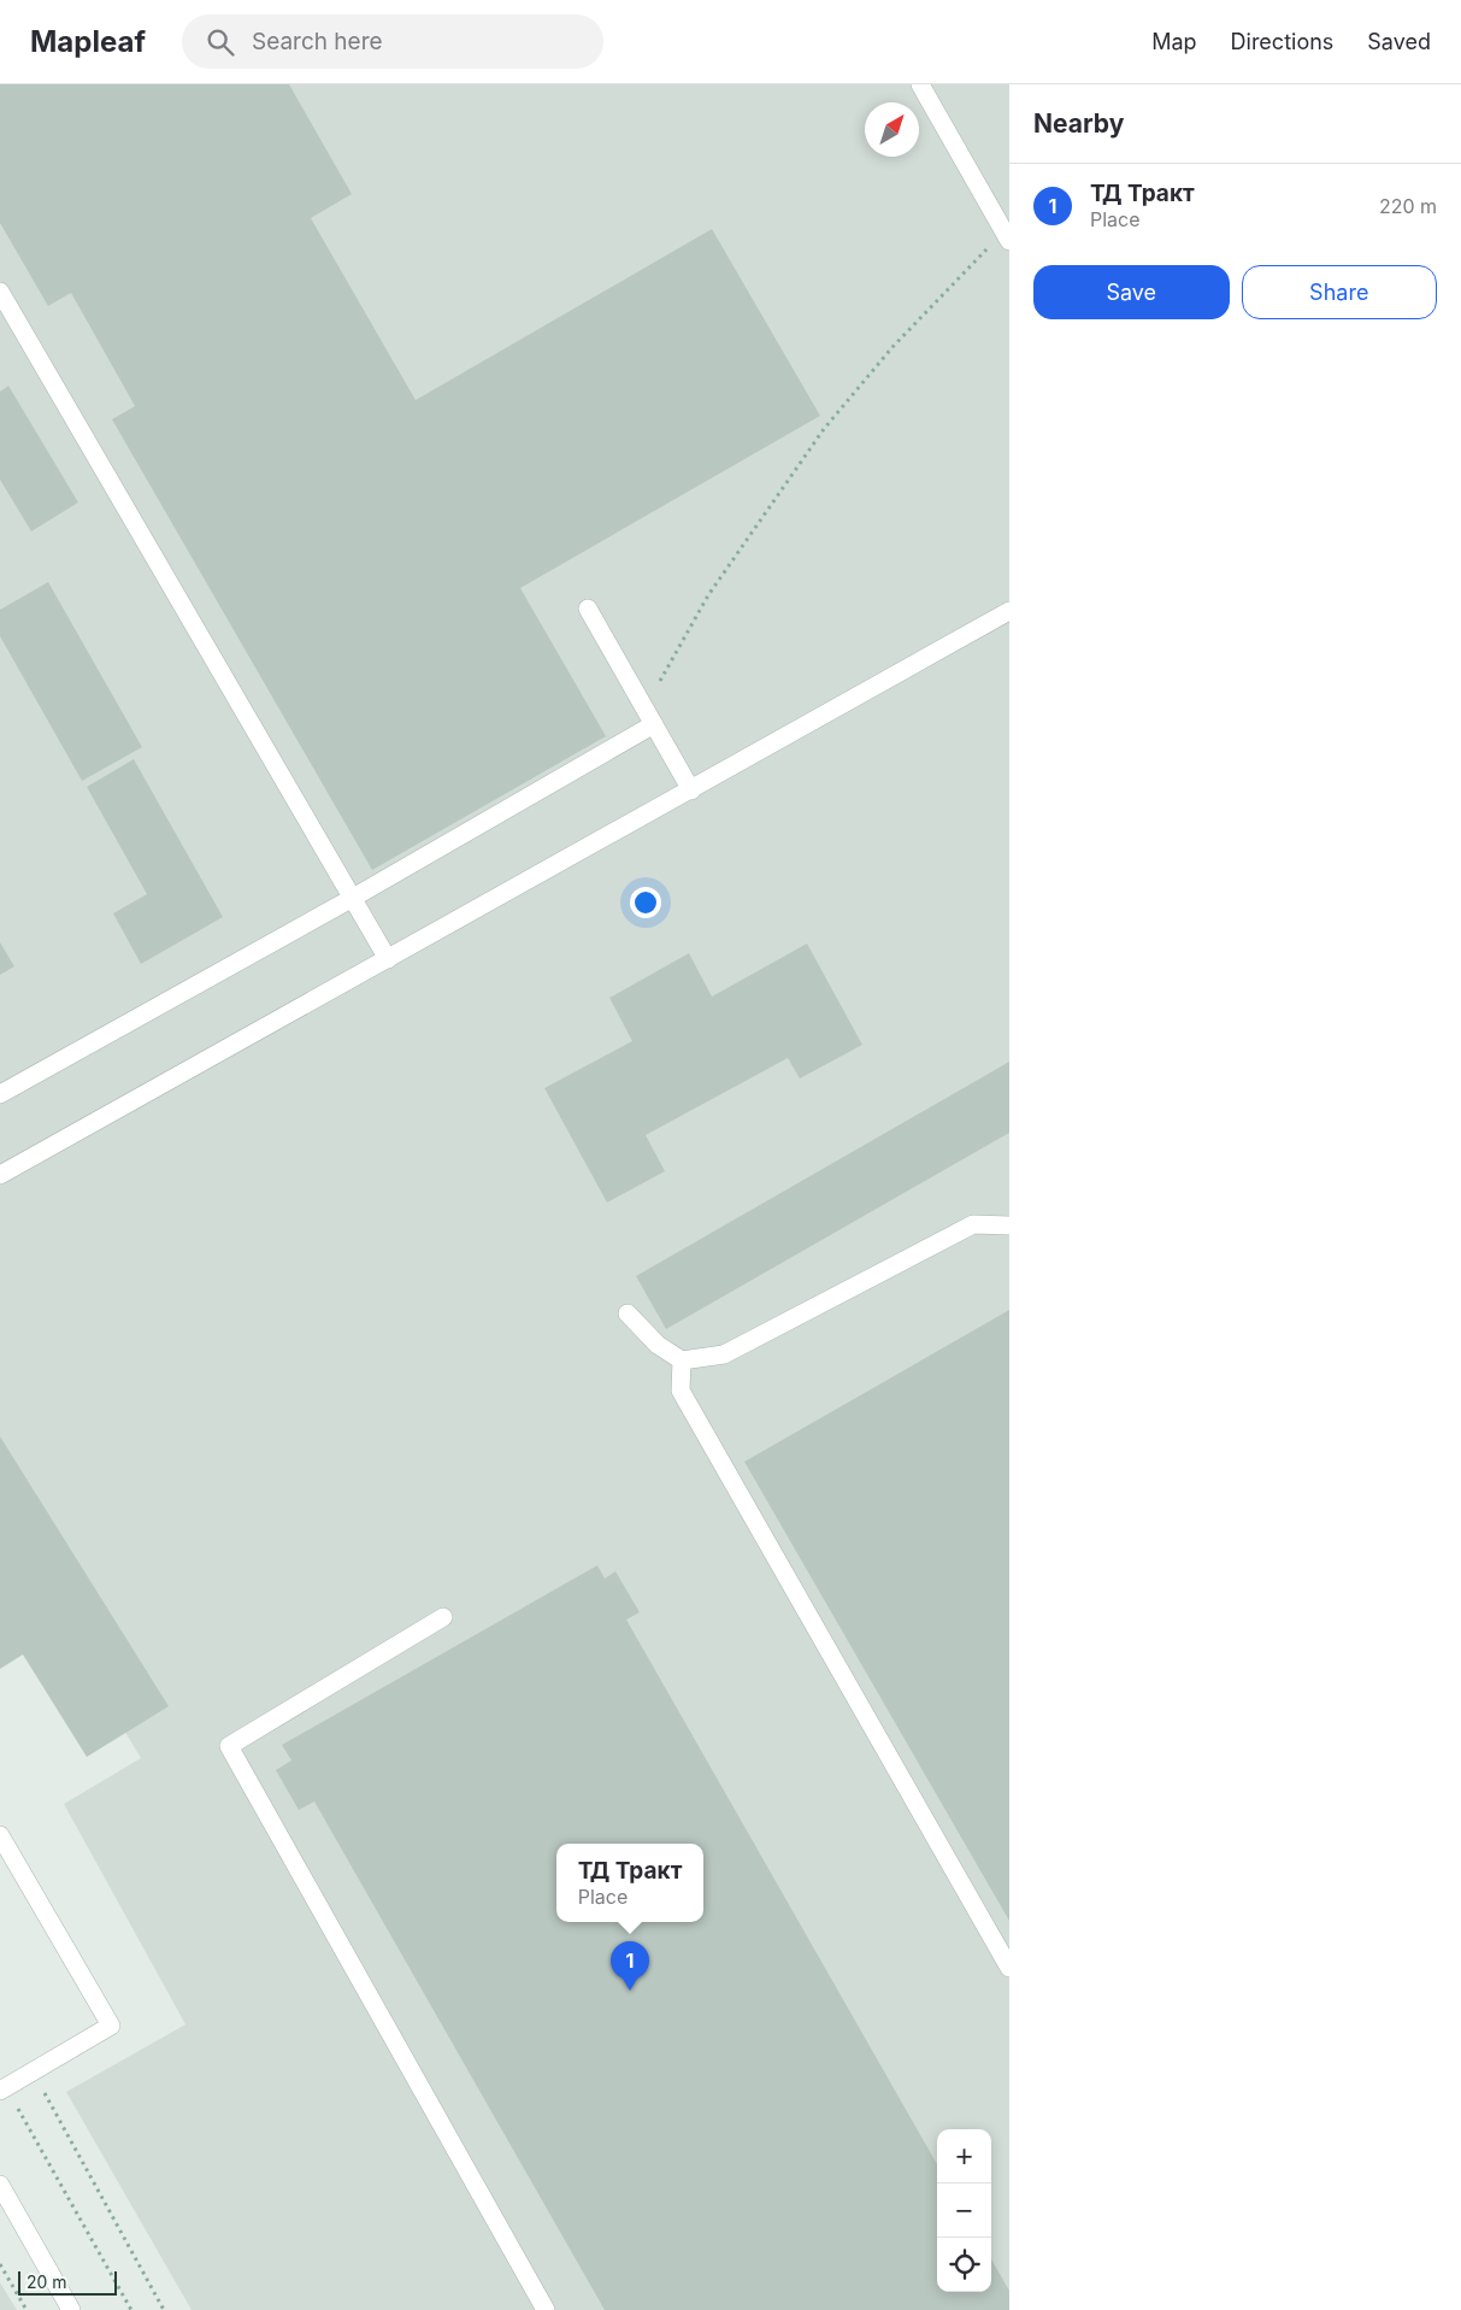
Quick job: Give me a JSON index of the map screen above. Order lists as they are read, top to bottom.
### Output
{
  "scale_bar": "20 m",
  "north": "top right",
  "page": {
    "header": "Mapleaf",
    "search": "Search here",
    "nav": ["Map", "Directions", "Saved"],
    "heading": "Nearby",
    "list": [
      {
        "mark": "1",
        "name": "ТД Тракт",
        "note": "Place",
        "value": "220 m"
      }
    ],
    "buttons": ["Save", "Share"],
    "popup": ["ТД Тракт", "Place"],
    "pins": "1",
    "map_buttons": ["+", "−"],
    "scale": "20 m"
  }
}
